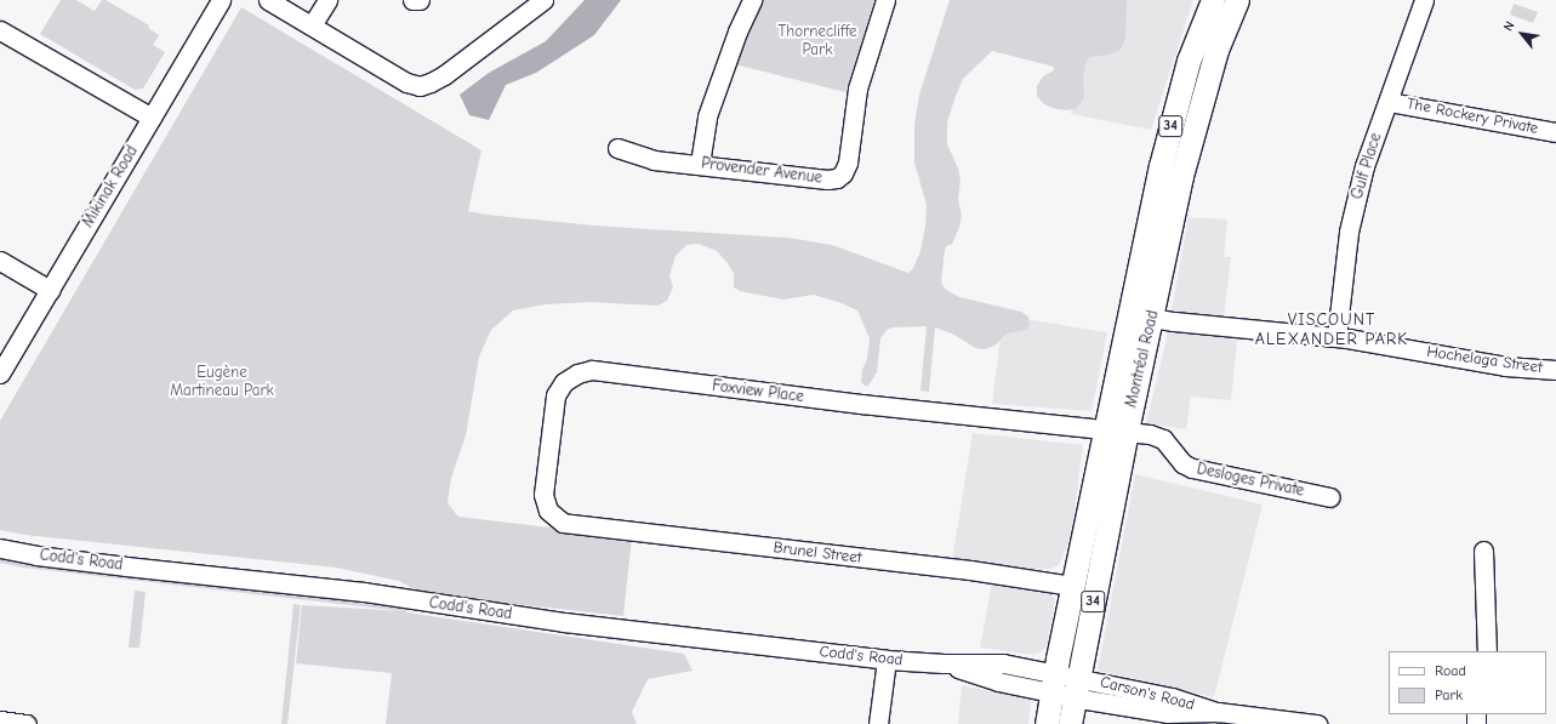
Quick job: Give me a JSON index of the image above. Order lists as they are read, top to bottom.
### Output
{
  "streets": {
    "main road": ["34", "Montréal Road"],
    "street": [
      "The Rockery Private",
      "Gulf Place",
      "Provender Avenue",
      "Mikinak Road",
      "Hochelaga Street",
      "Foxview Place",
      "Desloges Private",
      "Brunel Street",
      "Codd's Road",
      "Carson's Road"
    ]
  },
  "crossings": [
    ["The Rockery Private", "Gulf Place"],
    ["Gulf Place", "Hochelaga Street"],
    ["Montréal Road", "Hochelaga Street"],
    ["Montréal Road", "Foxview Place"],
    ["Montréal Road", "Desloges Private"],
    ["Montréal Road", "Brunel Street"],
    ["Montréal Road", "Codd's Road"],
    ["Montréal Road", "Carson's Road"],
    ["Foxview Place", "Desloges Private"],
    ["Foxview Place", "Brunel Street"],
    ["Codd's Road", "Carson's Road"]
  ],
  "districts": ["VISCOUNT ALEXANDER PARK"],
  "parks": ["Thornecliffe Park", "Eugène Martineau Park"],
  "legend": ["Road", "Park"],
  "north": "top left"
}
